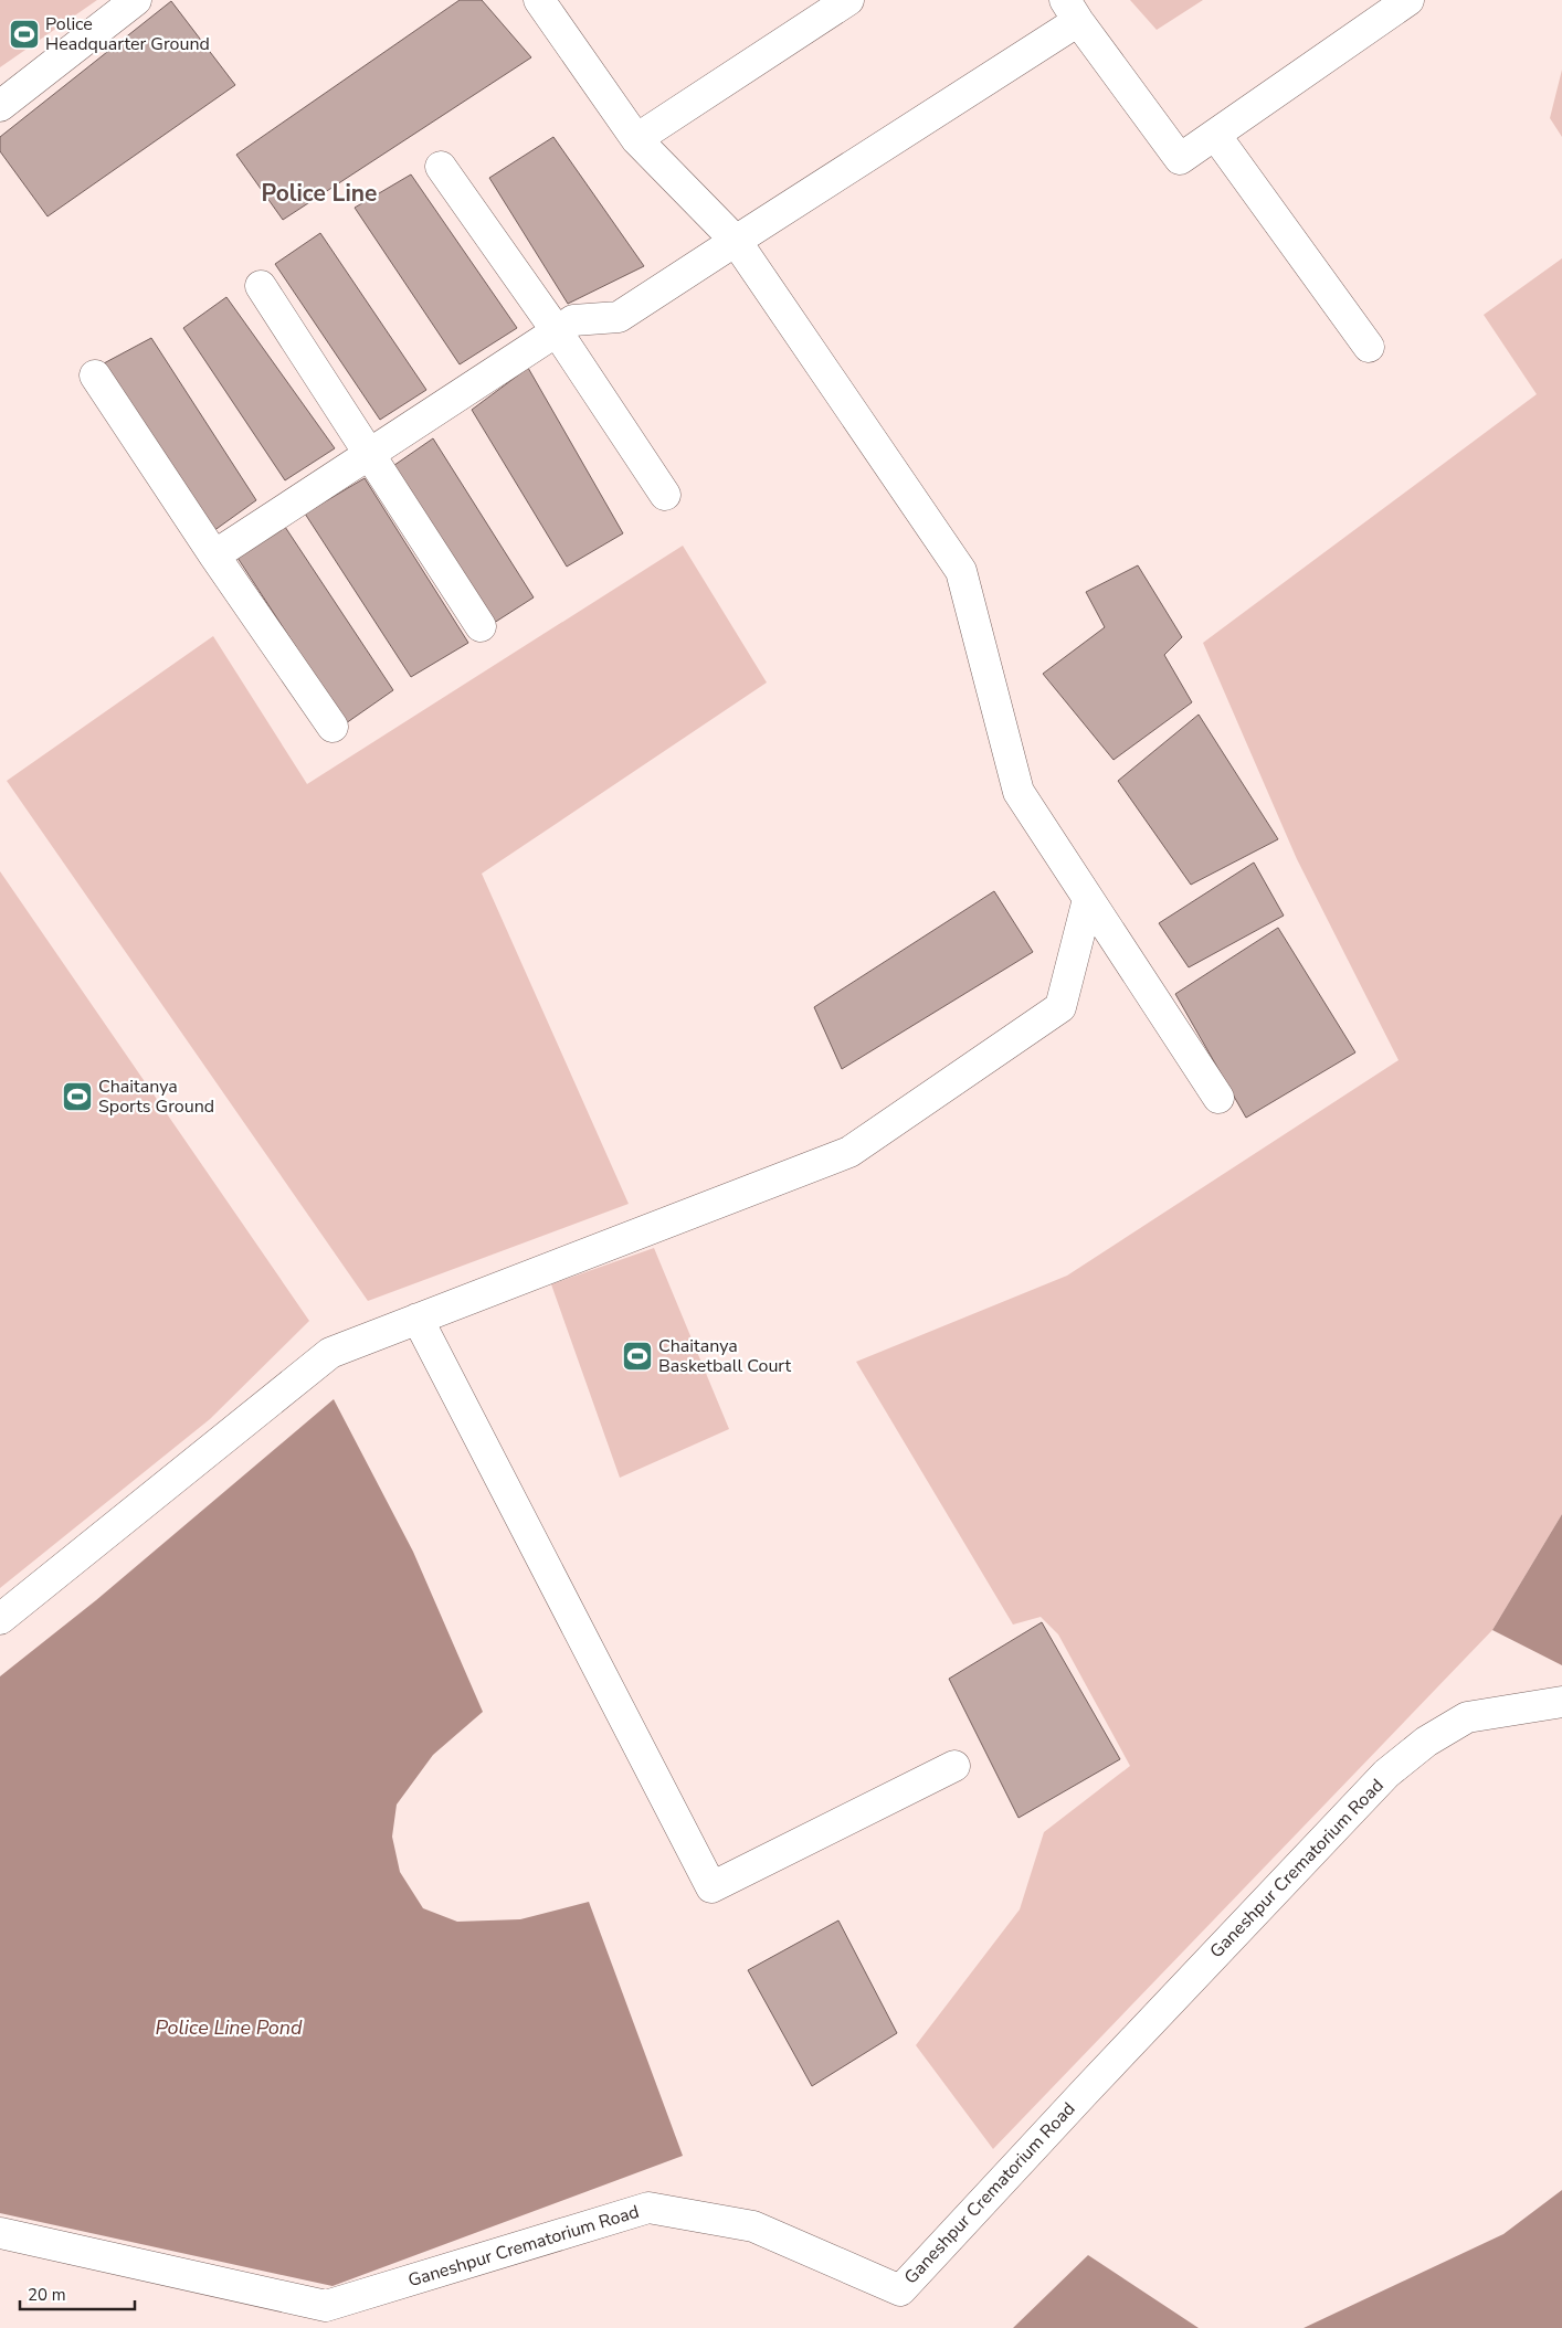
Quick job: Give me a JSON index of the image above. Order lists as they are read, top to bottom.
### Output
{
  "streets": {
    "street": ["Ganeshpur Crematorium Road"]
  },
  "districts": ["Police Line"],
  "water": ["Police Line Pond"],
  "places": {
    "sports": ["Police Headquarter Ground", "Chaitanya Sports Ground", "Chaitanya Basketball Court"]
  },
  "scale_bar": "20 m"
}
